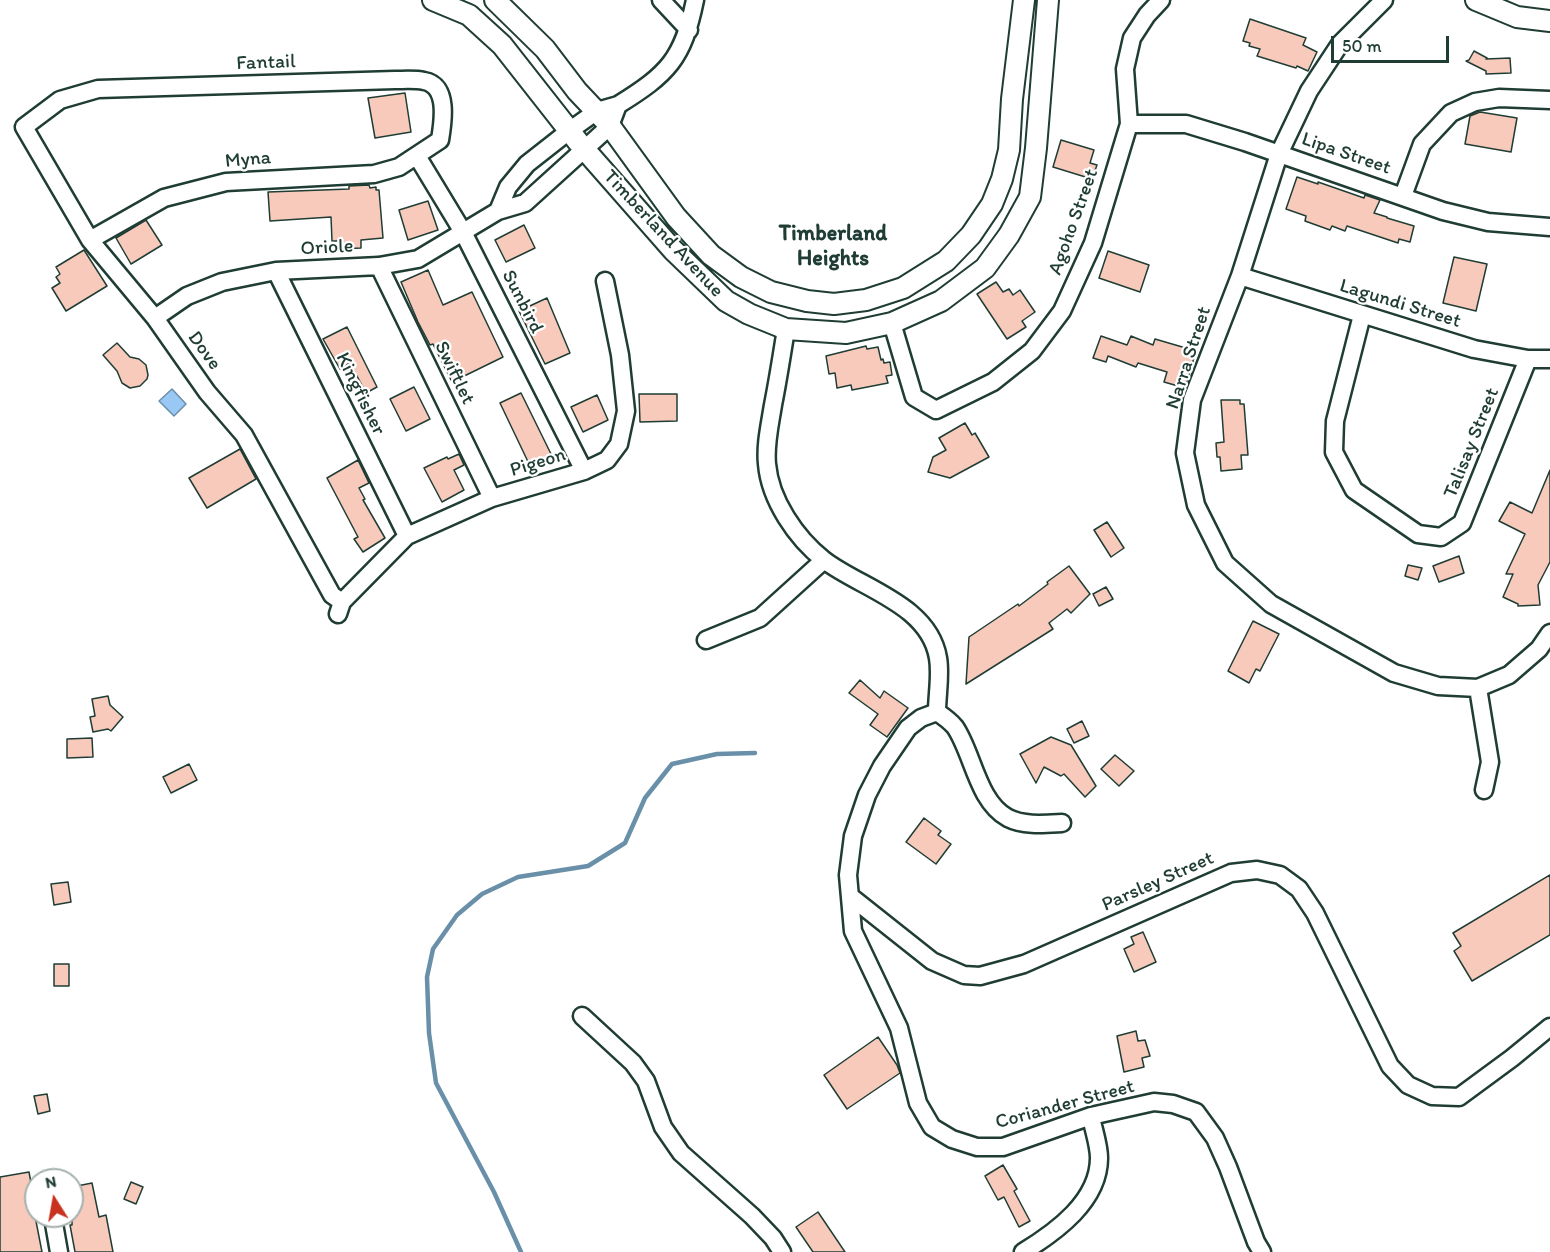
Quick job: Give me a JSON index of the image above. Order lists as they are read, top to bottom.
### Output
{
  "streets": {
    "street": [
      "Fantail",
      "Lipa Street",
      "Myna",
      "Agoho Street",
      "Timberland Avenue",
      "Oriole",
      "Sunbird",
      "Lagundi Street",
      "Dove",
      "Narra Street",
      "Swiftlet",
      "Kingfisher",
      "Talisay Street",
      "Pigeon",
      "Parsley Street",
      "Coriander Street"
    ]
  },
  "crossings": [
    ["Fantail", "Myna"],
    ["Fantail", "Sunbird"],
    ["Fantail", "Dove"],
    ["Lipa Street", "Agoho Street"],
    ["Lipa Street", "Narra Street"],
    ["Myna", "Sunbird"],
    ["Myna", "Dove"],
    ["Agoho Street", "Timberland Avenue"],
    ["Timberland Avenue", "Oriole"],
    ["Oriole", "Sunbird"],
    ["Oriole", "Dove"],
    ["Oriole", "Swiftlet"],
    ["Oriole", "Kingfisher"],
    ["Sunbird", "Pigeon"],
    ["Lagundi Street", "Narra Street"],
    ["Lagundi Street", "Talisay Street"],
    ["Dove", "Pigeon"],
    ["Swiftlet", "Pigeon"],
    ["Kingfisher", "Pigeon"],
    ["Parsley Street", "Coriander Street"]
  ],
  "districts": ["Timberland Heights"],
  "scale_bar": "50 m",
  "north": "top"
}
